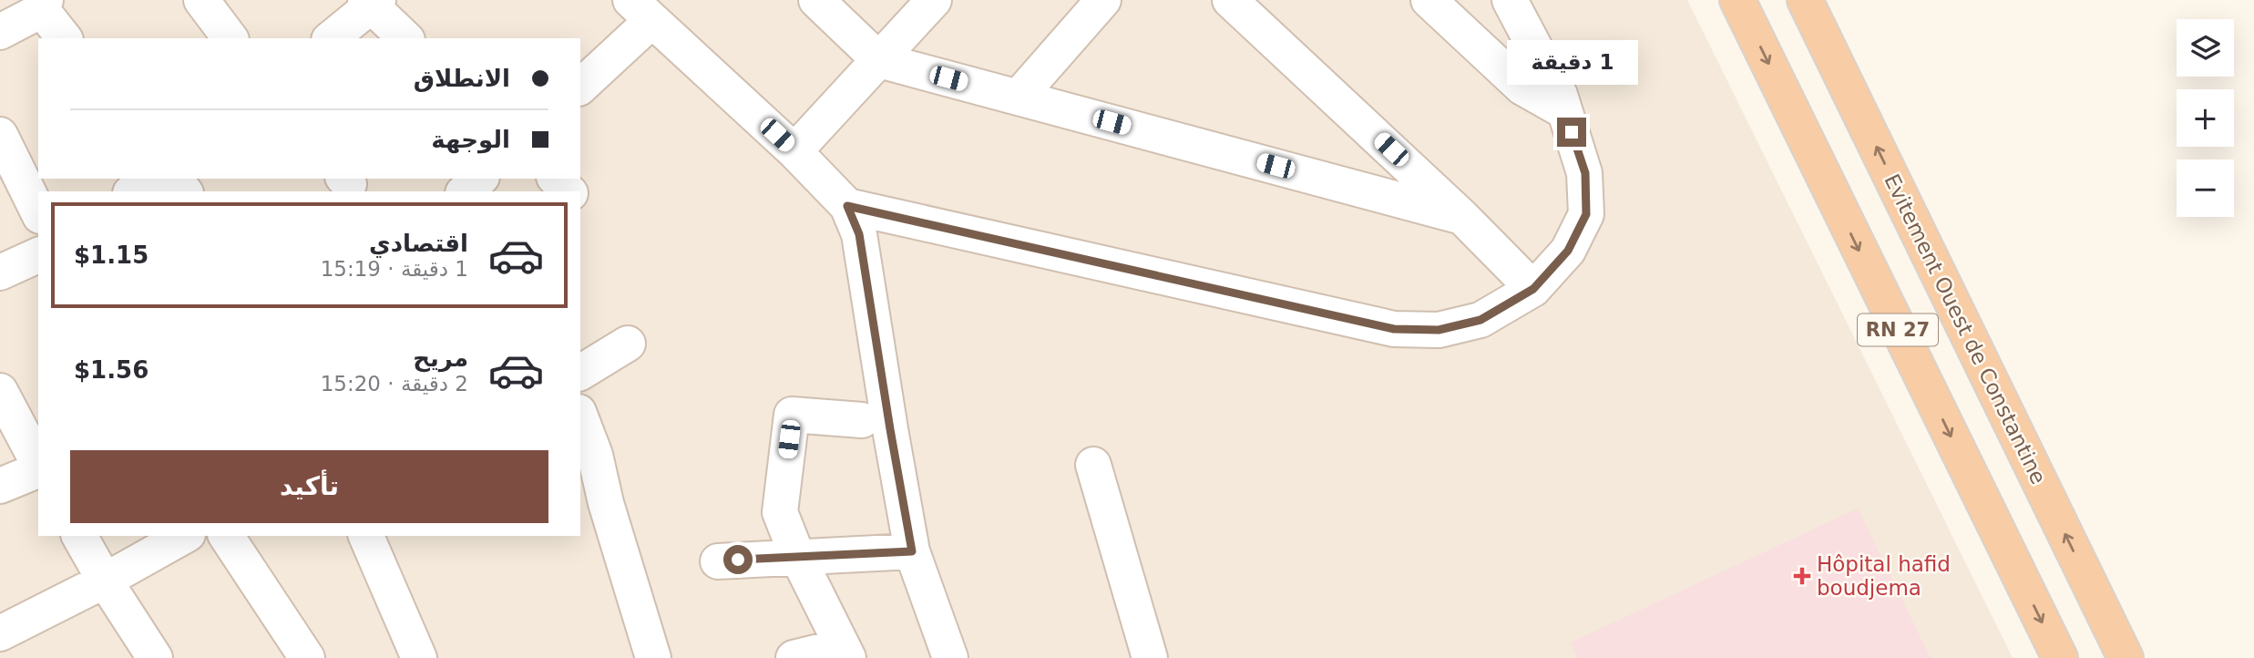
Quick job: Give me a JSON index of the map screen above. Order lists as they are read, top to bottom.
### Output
{
  "streets": {
    "highway": ["Evitement Ouest de Constantine", "RN 27"]
  },
  "places": {
    "health": ["Hôpital hafid boudjema"]
  },
  "page": {
    "map_buttons": ["+", "−"],
    "banner": ["الانطلاق", "الوجهة"],
    "bubble": "1 دقيقة",
    "list": [
      {
        "name": "اقتصادي",
        "note": "1 دقيقة · 15:19",
        "value": "$1.15"
      },
      {
        "name": "مريح",
        "note": "2 دقيقة · 15:20",
        "value": "$1.56"
      }
    ],
    "buttons": "تأكيد"
  }
}
